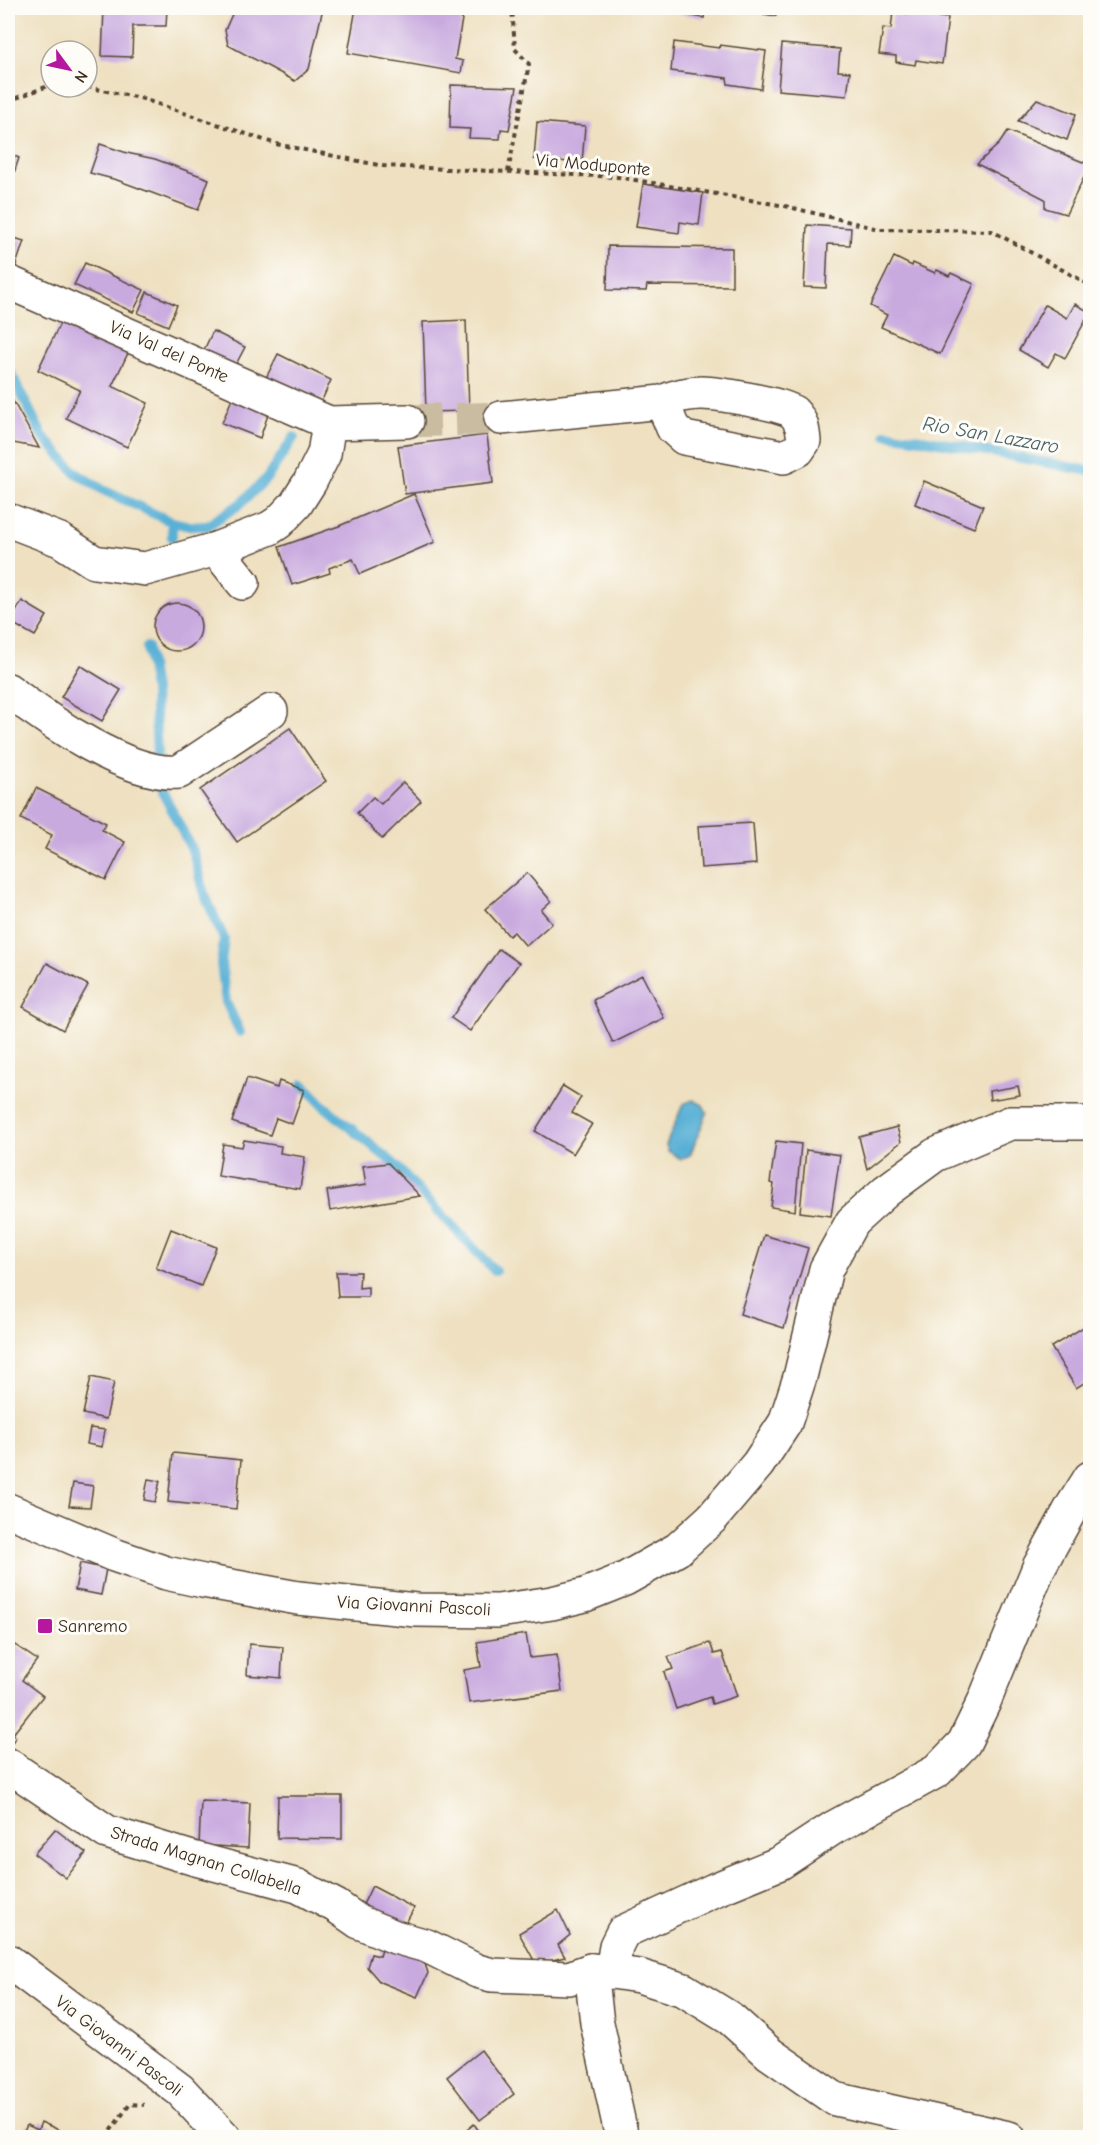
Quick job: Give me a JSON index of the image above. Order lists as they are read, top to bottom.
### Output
{
  "streets": {
    "street": ["Via Val del Ponte", "Via Giovanni Pascoli", "Strada Magnan Collabella"],
    "path": ["Via Moduponte"]
  },
  "water": ["Rio San Lazzaro"],
  "places": {
    "transit": ["Sanremo"]
  },
  "north": "bottom right"
}
